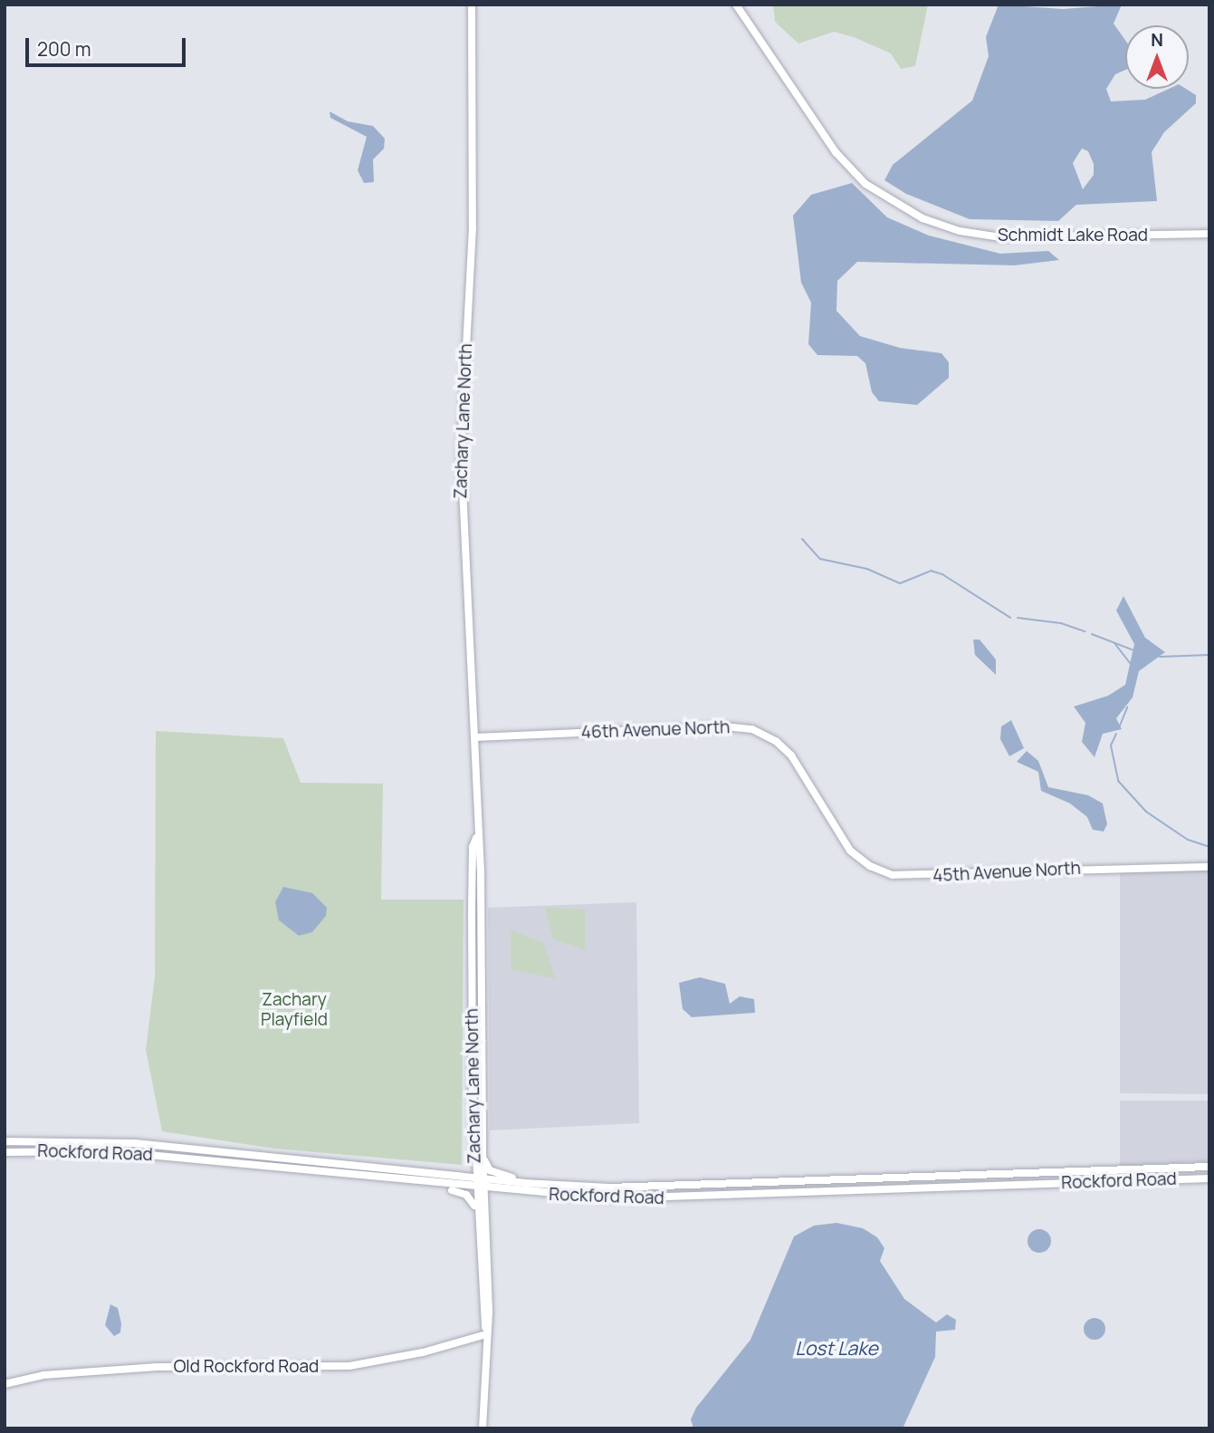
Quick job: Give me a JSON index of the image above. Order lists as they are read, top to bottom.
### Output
{
  "streets": {
    "street": [
      "Schmidt Lake Road",
      "Zachary Lane North",
      "46th Avenue North",
      "45th Avenue North",
      "Rockford Road",
      "Old Rockford Road"
    ]
  },
  "crossings": [
    ["Zachary Lane North", "46th Avenue North"],
    ["Zachary Lane North", "Rockford Road"],
    ["Zachary Lane North", "Old Rockford Road"],
    ["46th Avenue North", "45th Avenue North"]
  ],
  "water": ["Lost Lake"],
  "parks": ["Zachary Playfield"],
  "scale_bar": "200 m",
  "north": "top"
}
